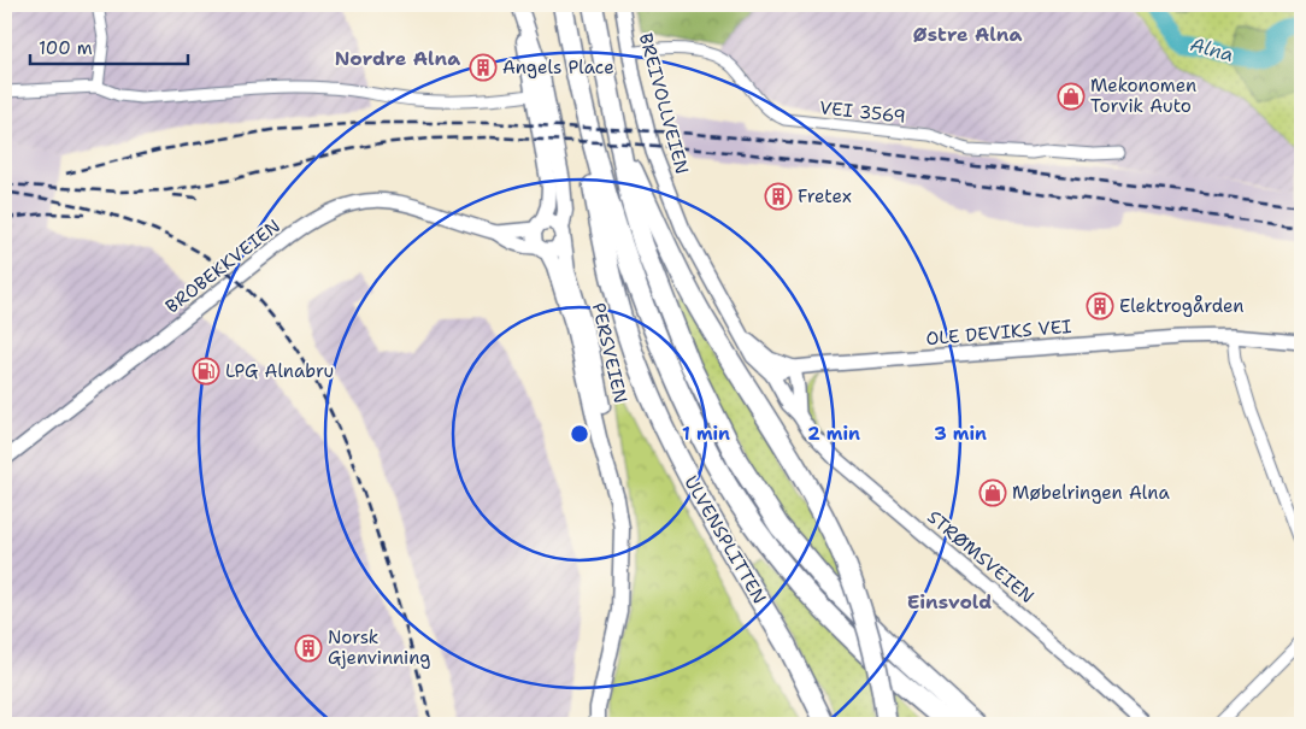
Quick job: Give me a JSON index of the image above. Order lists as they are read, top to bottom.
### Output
{
  "streets": {
    "highway": ["ULVENSPLITTEN"],
    "main road": ["PERSVEIEN"],
    "street": [
      "BREIVOLLVEIEN",
      "VEI 3569",
      "BROBEKKVEIEN",
      "OLE DEVIKS VEI",
      "STRØMSVEIEN"
    ]
  },
  "crossings": [
    ["BREIVOLLVEIEN", "VEI 3569"],
    ["BREIVOLLVEIEN", "OLE DEVIKS VEI"],
    ["BREIVOLLVEIEN", "STRØMSVEIEN"],
    ["BROBEKKVEIEN", "PERSVEIEN"],
    ["OLE DEVIKS VEI", "STRØMSVEIEN"]
  ],
  "districts": ["Østre Alna", "Nordre Alna", "Einsvold"],
  "water": ["Alna"],
  "places": {
    "building": [
      "Angels Place",
      "Fretex",
      "Elektrogården",
      "Norsk Gjenvinning"
    ],
    "shop": ["Mekonomen Torvik Auto", "Møbelringen Alna"],
    "fuel station": ["LPG Alnabru"]
  },
  "scale_bar": "100 m",
  "rings": ["1 min", "2 min", "3 min"]
}
